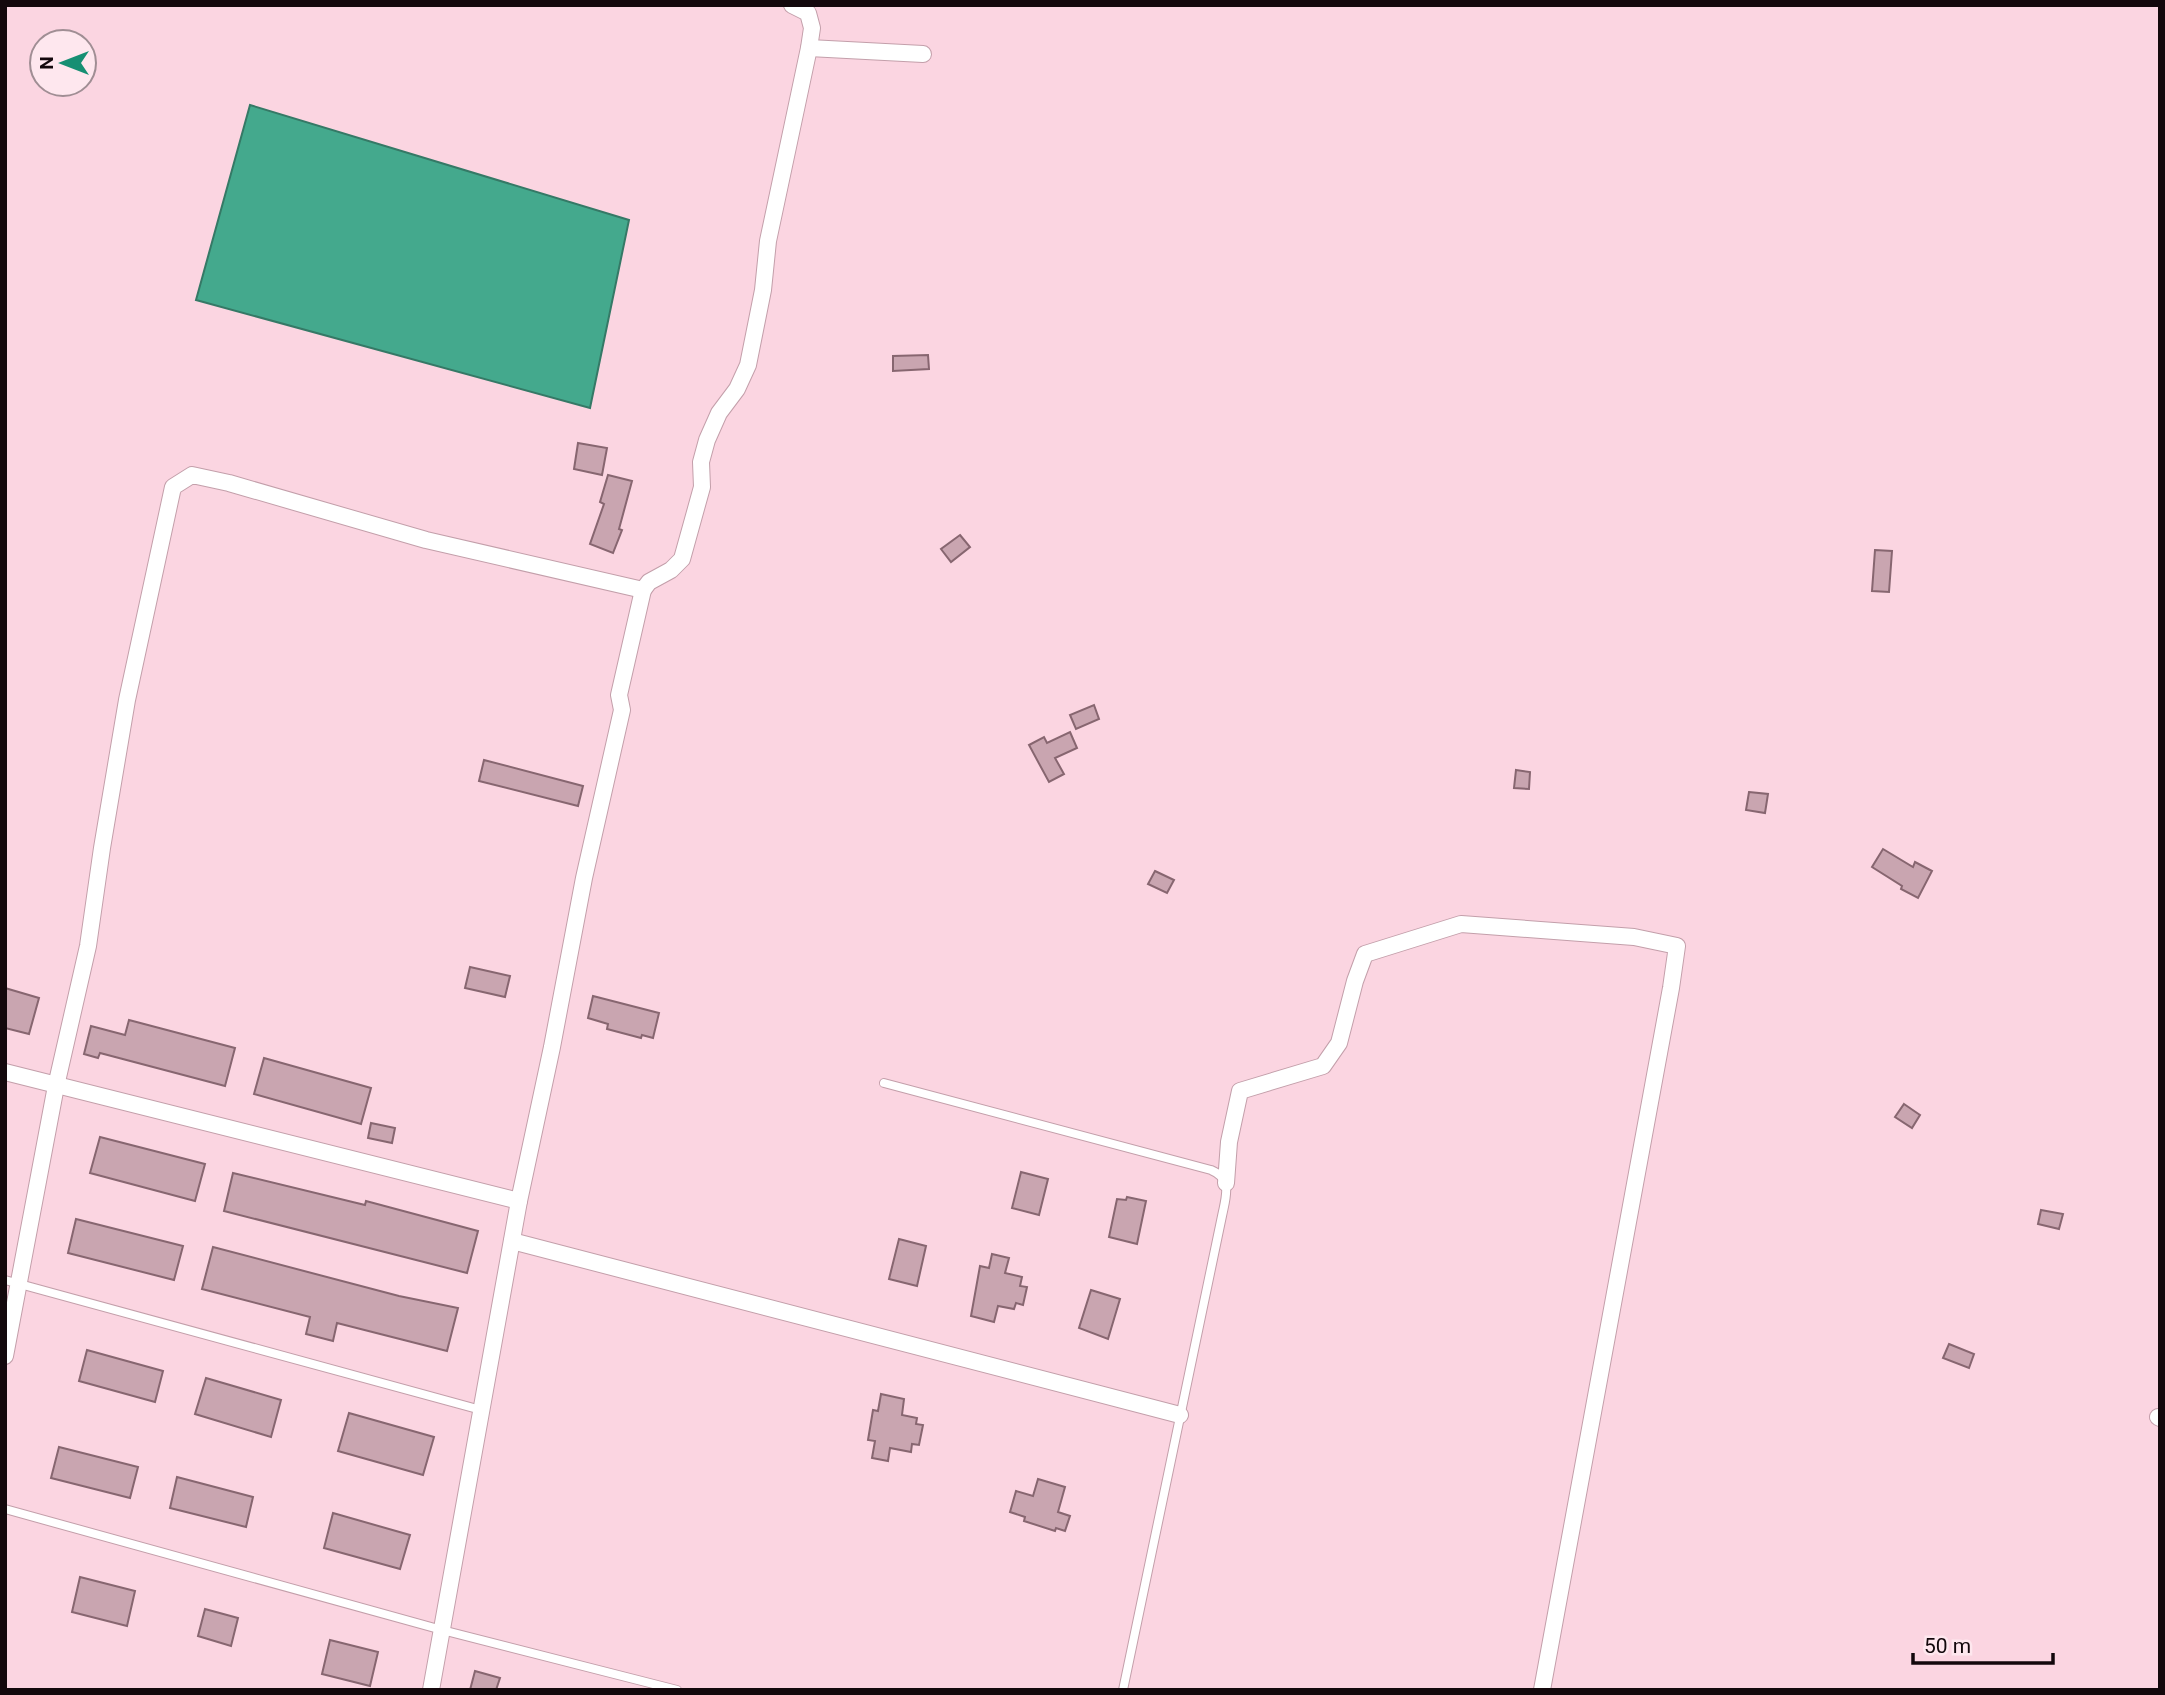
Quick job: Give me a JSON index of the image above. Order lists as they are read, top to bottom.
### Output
{
  "scale_bar": "50 m",
  "north": "left"
}
